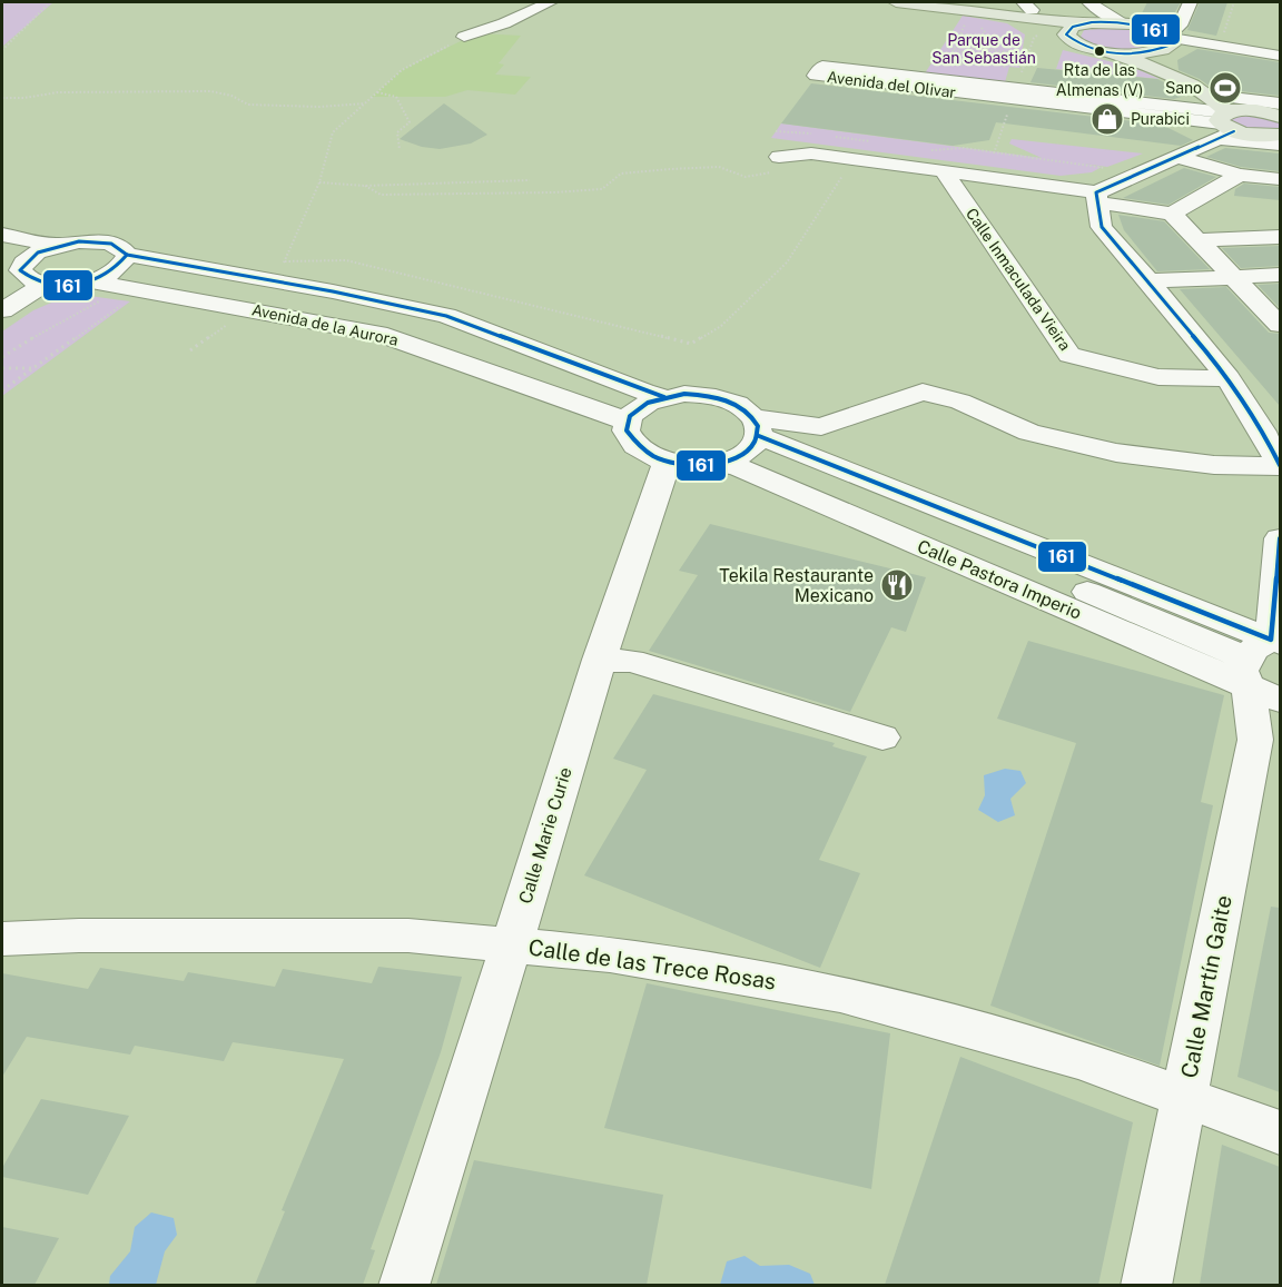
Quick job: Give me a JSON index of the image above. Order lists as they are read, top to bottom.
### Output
{
  "streets": {
    "street": [
      "Avenida del Olivar",
      "Calle Inmaculada Vieira",
      "Avenida de la Aurora",
      "Calle Pastora Imperio",
      "Calle Marie Curie",
      "Calle de las Trece Rosas",
      "Calle Martín Gaite"
    ]
  },
  "crossings": [
    ["Calle Pastora Imperio", "Calle Martín Gaite"],
    ["Calle Marie Curie", "Calle de las Trece Rosas"],
    ["Calle de las Trece Rosas", "Calle Martín Gaite"]
  ],
  "parks": ["Parque de San Sebastián"],
  "places": {
    "other": ["Rta de las Almenas (V)"],
    "sports": ["Sano"],
    "shop": ["Purabici"],
    "restaurant": ["Tekila Restaurante Mexicano"]
  },
  "lines": ["transit line 161"]
}
